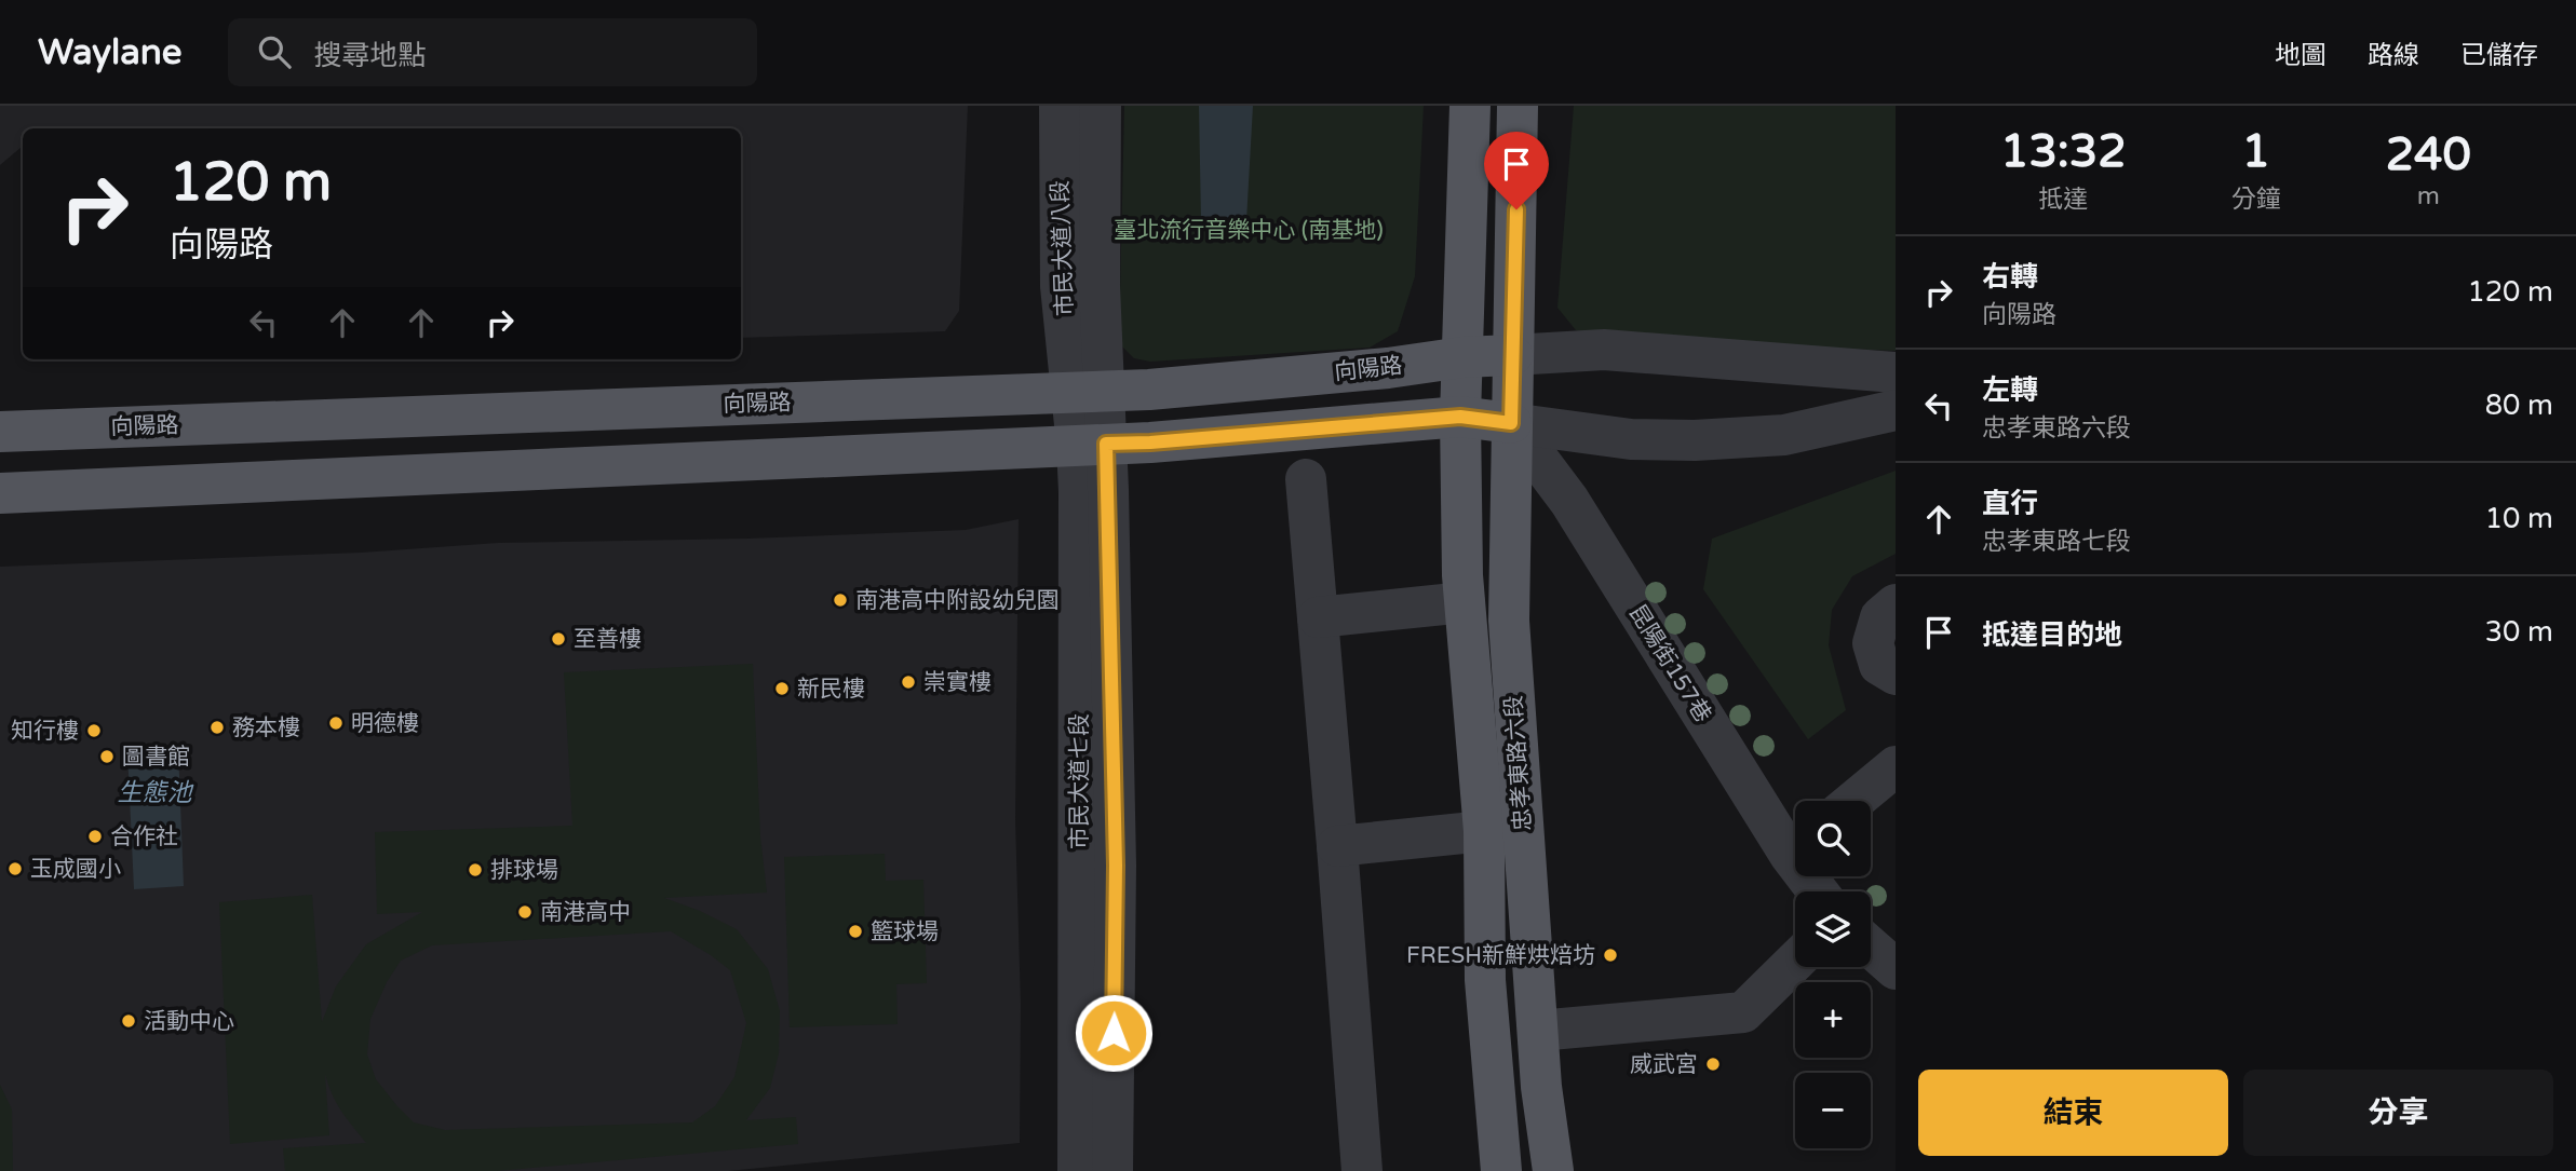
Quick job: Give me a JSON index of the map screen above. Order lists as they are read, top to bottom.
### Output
{
  "streets": {
    "main road": ["向陽路", "忠孝東路六段"],
    "street": ["市民大道八段", "昆陽街157巷", "市民大道七段"]
  },
  "crossings": [
    ["市民大道八段", "向陽路"],
    ["市民大道八段", "市民大道七段"],
    ["向陽路", "忠孝東路六段"],
    ["向陽路", "市民大道七段"],
    ["昆陽街157巷", "忠孝東路六段"]
  ],
  "water": ["生態池"],
  "parks": ["臺北流行音樂中心 (南基地)"],
  "places": [
    "南港高中附設幼兒園",
    "至善樓",
    "崇實樓",
    "新民樓",
    "明德樓",
    "務本樓",
    "知行樓",
    "圖書館",
    "合作社",
    "玉成國小",
    "排球場",
    "南港高中",
    "籃球場",
    "FRESH新鮮烘焙坊",
    "活動中心",
    "威武宮"
  ],
  "page": {
    "header": "Waylane",
    "search": "搜尋地點",
    "nav": ["地圖", "路線", "已儲存"],
    "eta": [
      "13:32",
      "抵達",
      "1",
      "分鐘",
      "240",
      "m"
    ],
    "turn": ["120 m", "向陽路"],
    "list": [
      {
        "name": "右轉",
        "note": "向陽路",
        "value": "120 m"
      },
      {
        "name": "左轉",
        "note": "忠孝東路六段",
        "value": "80 m"
      },
      {
        "name": "直行",
        "note": "忠孝東路七段",
        "value": "10 m"
      },
      {
        "name": "抵達目的地",
        "value": "30 m"
      }
    ],
    "map_buttons": ["+", "−"],
    "buttons": ["結束", "分享"]
  }
}
